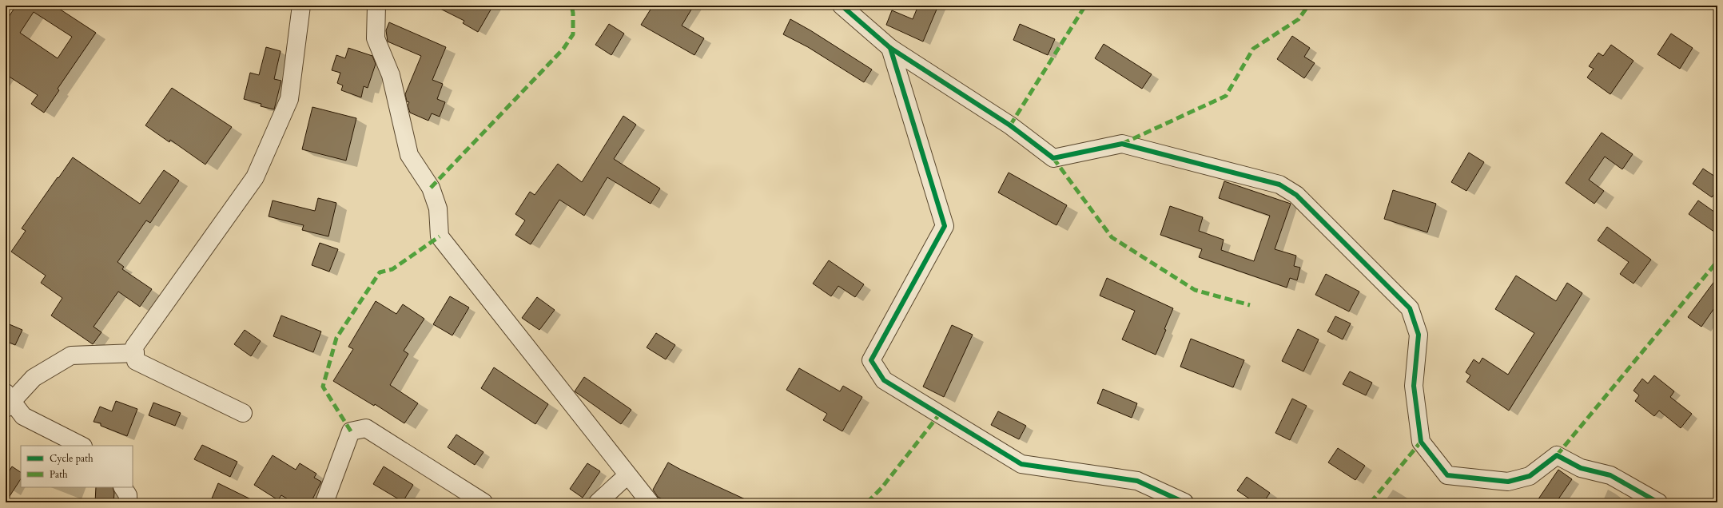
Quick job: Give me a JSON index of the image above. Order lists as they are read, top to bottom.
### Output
{
  "legend": ["Cycle path", "Path"]
}
